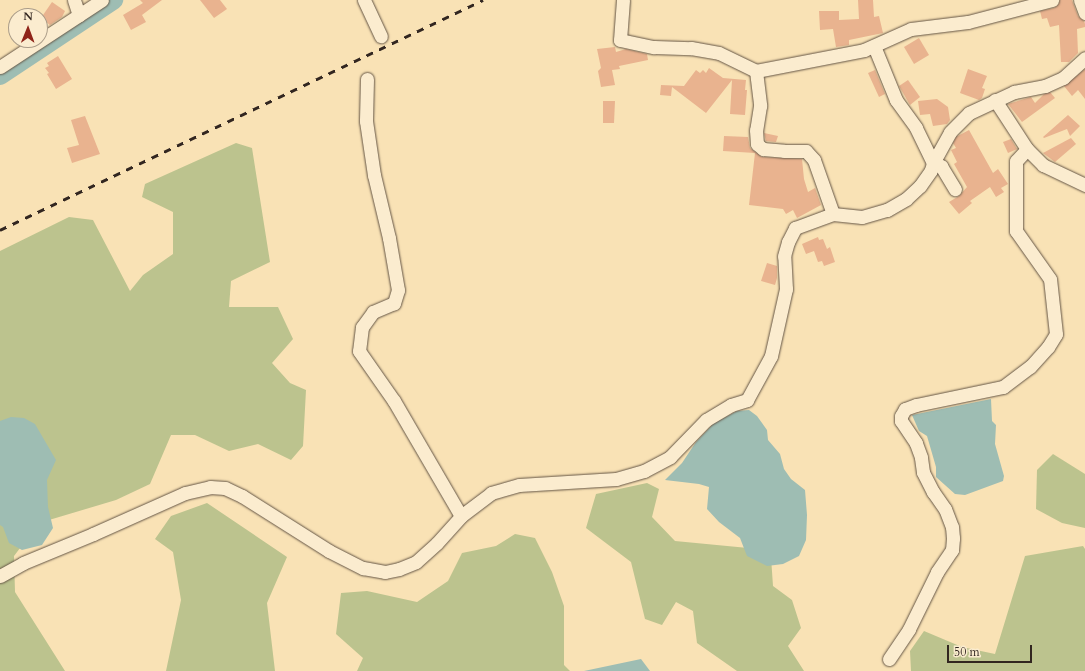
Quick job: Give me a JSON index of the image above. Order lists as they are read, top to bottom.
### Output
{
  "scale_bar": "50 m",
  "north": "top"
}
